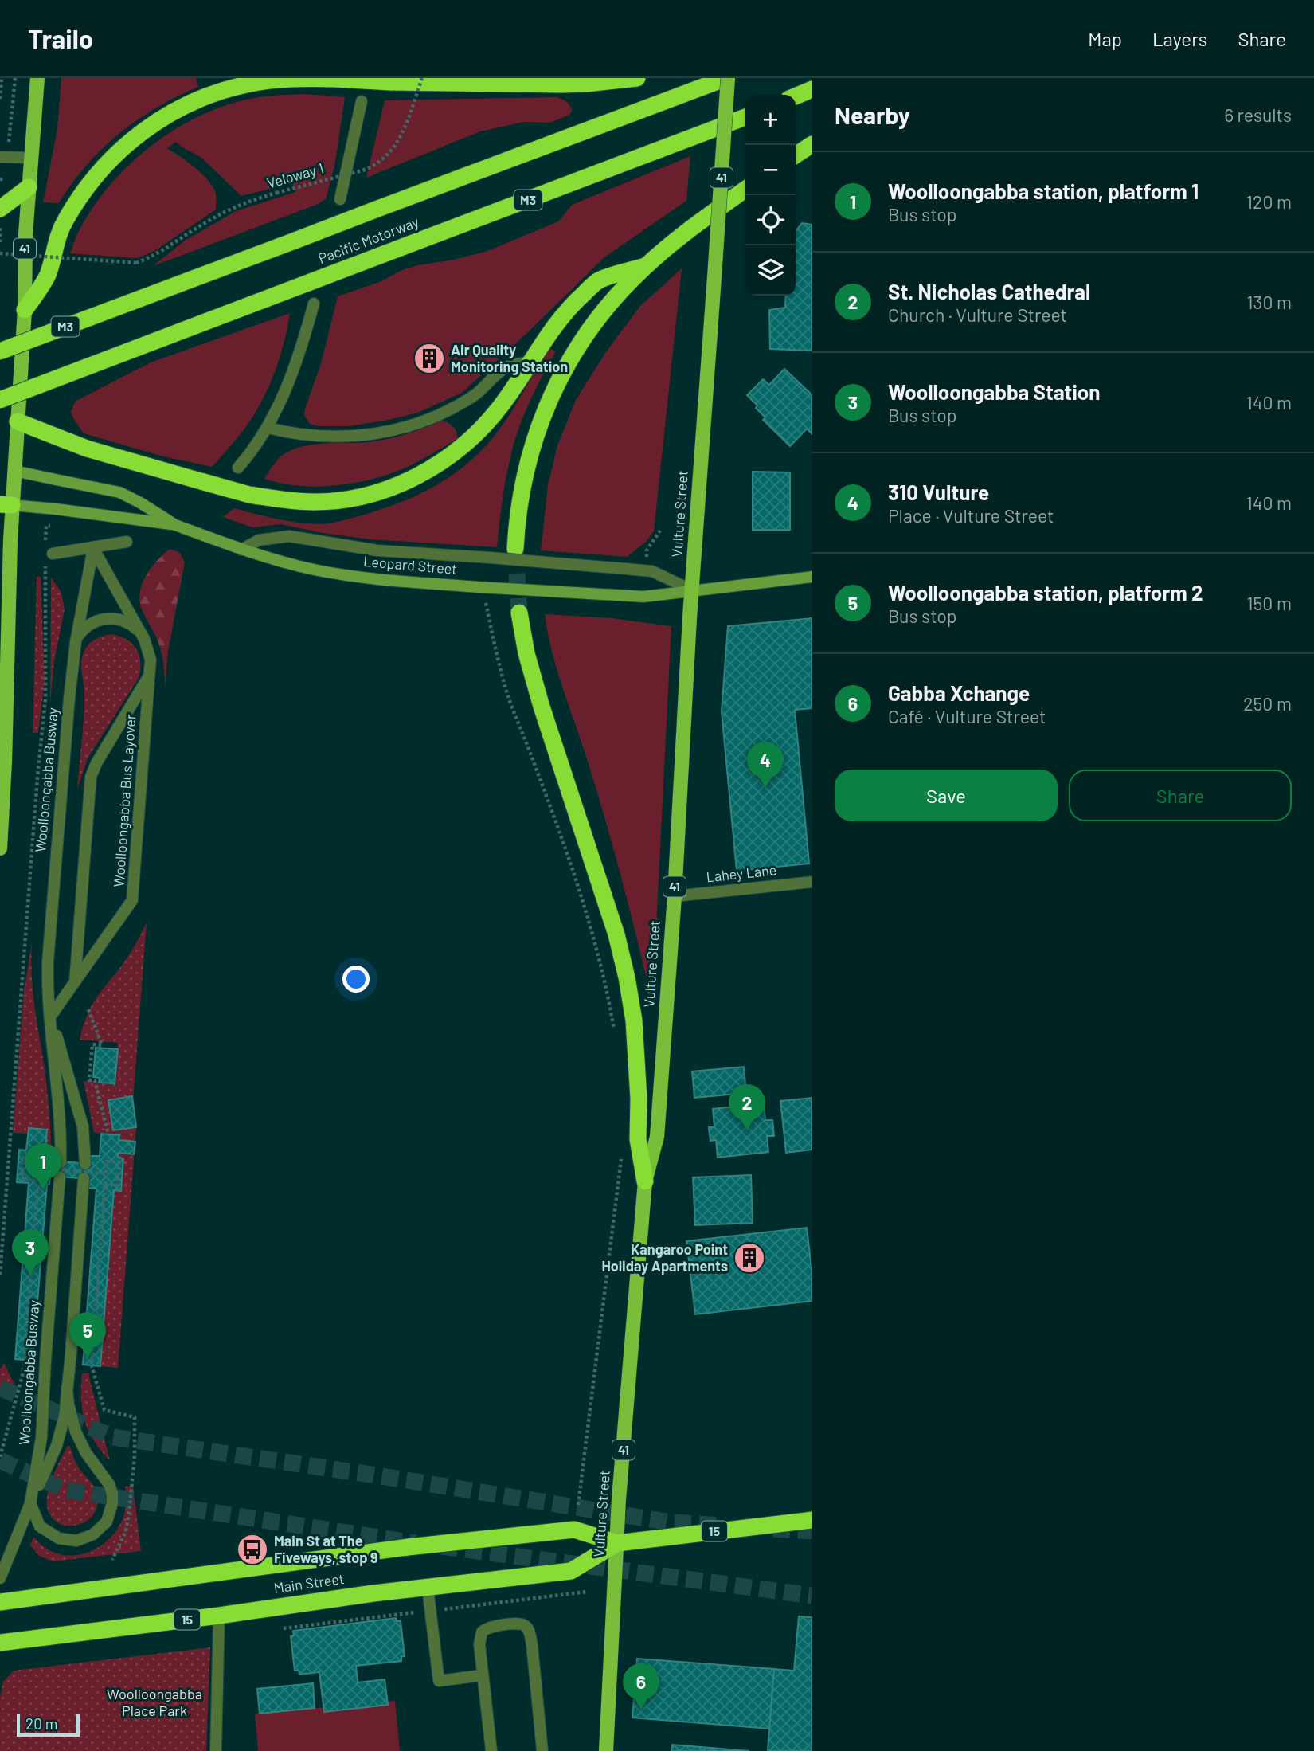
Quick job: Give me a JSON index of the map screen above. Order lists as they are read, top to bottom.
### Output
{
  "streets": {
    "highway": [
      "M3",
      "Pacific Motorway",
      "15",
      "Main Street"
    ],
    "main road": ["41", "Vulture Street", "Leopard Street"],
    "street": ["Woolloongabba Busway", "Woolloongabba Bus Layover", "Lahey Lane"],
    "path": ["Veloway 1"]
  },
  "crossings": [
    ["41", "Leopard Street"],
    ["Pacific Motorway", "Vulture Street"],
    ["Vulture Street", "Leopard Street"],
    ["Vulture Street", "Lahey Lane"],
    ["Vulture Street", "Main Street"],
    ["Woolloongabba Busway", "Woolloongabba Bus Layover"]
  ],
  "parks": ["Woolloongabba Place Park"],
  "places": {
    "building": ["Air Quality Monitoring Station", "Kangaroo Point Holiday Apartments"],
    "bus stop": ["Main St at The Fiveways, stop 9"]
  },
  "scale_bar": "20 m",
  "page": {
    "header": "Trailo",
    "nav": ["Map", "Layers", "Share"],
    "heading": ["Nearby", "6 results"],
    "map_buttons": ["+", "−"],
    "list": [
      {
        "mark": "1",
        "name": "Woolloongabba station, platform 1",
        "note": "Bus stop",
        "value": "120 m"
      },
      {
        "mark": "2",
        "name": "St. Nicholas Cathedral",
        "note": "Church · Vulture Street",
        "value": "130 m"
      },
      {
        "mark": "3",
        "name": "Woolloongabba Station",
        "note": "Bus stop",
        "value": "140 m"
      },
      {
        "mark": "4",
        "name": "310 Vulture",
        "note": "Place · Vulture Street",
        "value": "140 m"
      },
      {
        "mark": "5",
        "name": "Woolloongabba station, platform 2",
        "note": "Bus stop",
        "value": "150 m"
      },
      {
        "mark": "6",
        "name": "Gabba Xchange",
        "note": "Café · Vulture Street",
        "value": "250 m"
      }
    ],
    "pins": [
      "4",
      "2",
      "1",
      "3",
      "5",
      "6"
    ],
    "buttons": ["Save", "Share"],
    "scale": "20 m"
  }
}
